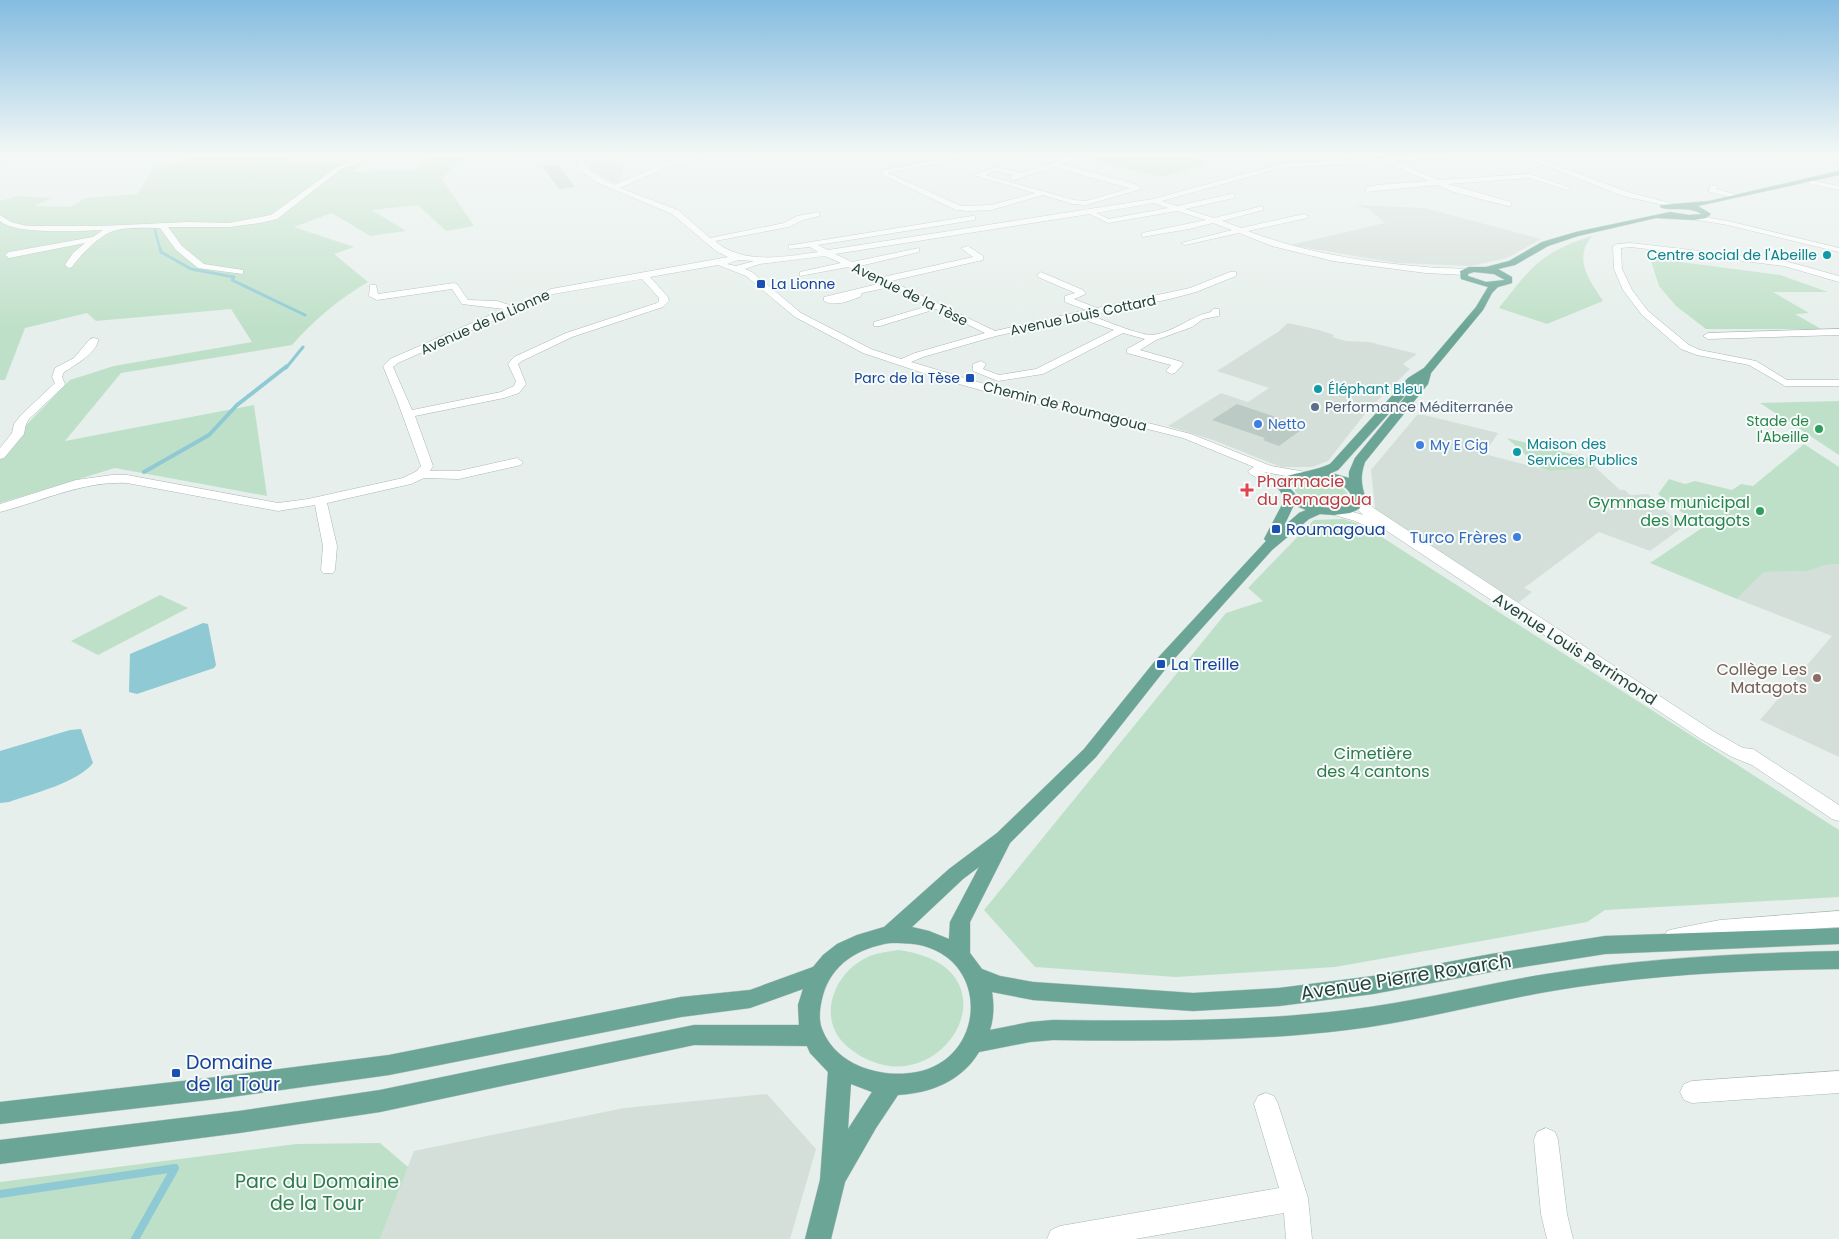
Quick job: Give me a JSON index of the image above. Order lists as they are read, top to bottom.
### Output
{
  "streets": {
    "main road": ["Avenue Pierre Rovarch"],
    "street": [
      "Avenue de la Tèse",
      "Avenue Louis Cottard",
      "Avenue de la Lionne",
      "Chemin de Roumagoua",
      "Avenue Louis Perrimond"
    ]
  },
  "crossings": [
    ["Avenue de la Tèse", "Avenue Louis Cottard"],
    ["Avenue Louis Cottard", "Chemin de Roumagoua"],
    ["Avenue de la Lionne", "Chemin de Roumagoua"]
  ],
  "parks": ["Cimetière des 4 cantons", "Parc du Domaine de la Tour"],
  "places": {
    "other": [
      "Centre social de l'Abeille",
      "Éléphant Bleu",
      "Performance Méditerranée",
      "Netto",
      "Stade de l'Abeille",
      "My E Cig",
      "Maison des Services Publics",
      "Gymnase municipal des Matagots",
      "Turco Frères",
      "Collège Les Matagots"
    ],
    "transit": [
      "La Lionne",
      "Parc de la Tèse",
      "Roumagoua",
      "La Treille",
      "Domaine de la Tour"
    ],
    "health": ["Pharmacie du Romagoua"]
  }
}
